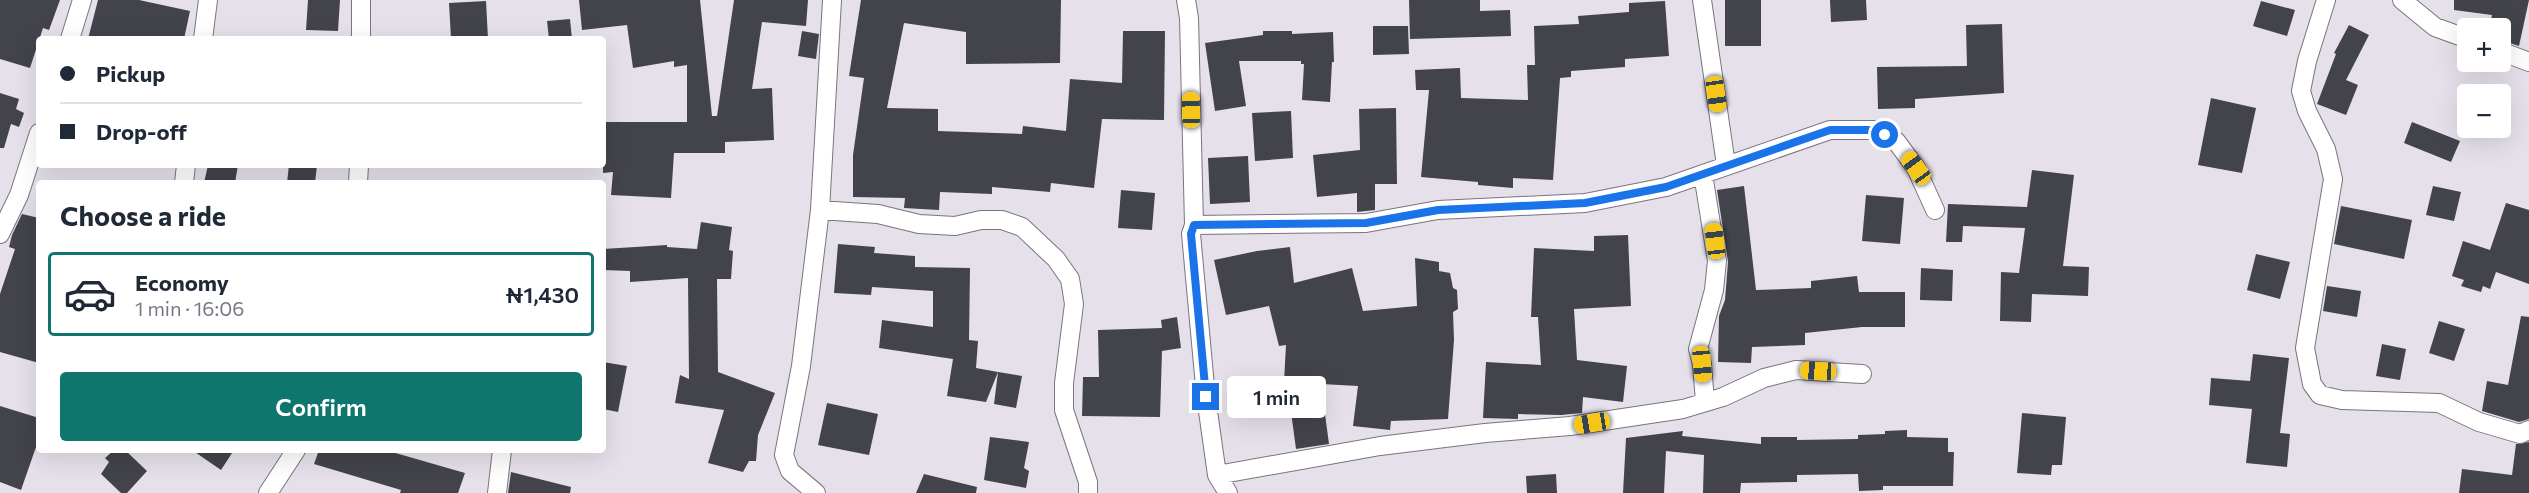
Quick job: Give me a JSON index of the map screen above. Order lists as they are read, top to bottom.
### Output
{
  "page": {
    "map_buttons": ["+", "−"],
    "banner": ["Pickup", "Drop-off"],
    "heading": "Choose a ride",
    "list": [
      {
        "name": "Economy",
        "note": "1 min · 16:06",
        "value": "₦1,430"
      }
    ],
    "buttons": "Confirm",
    "bubble": "1 min"
  }
}
